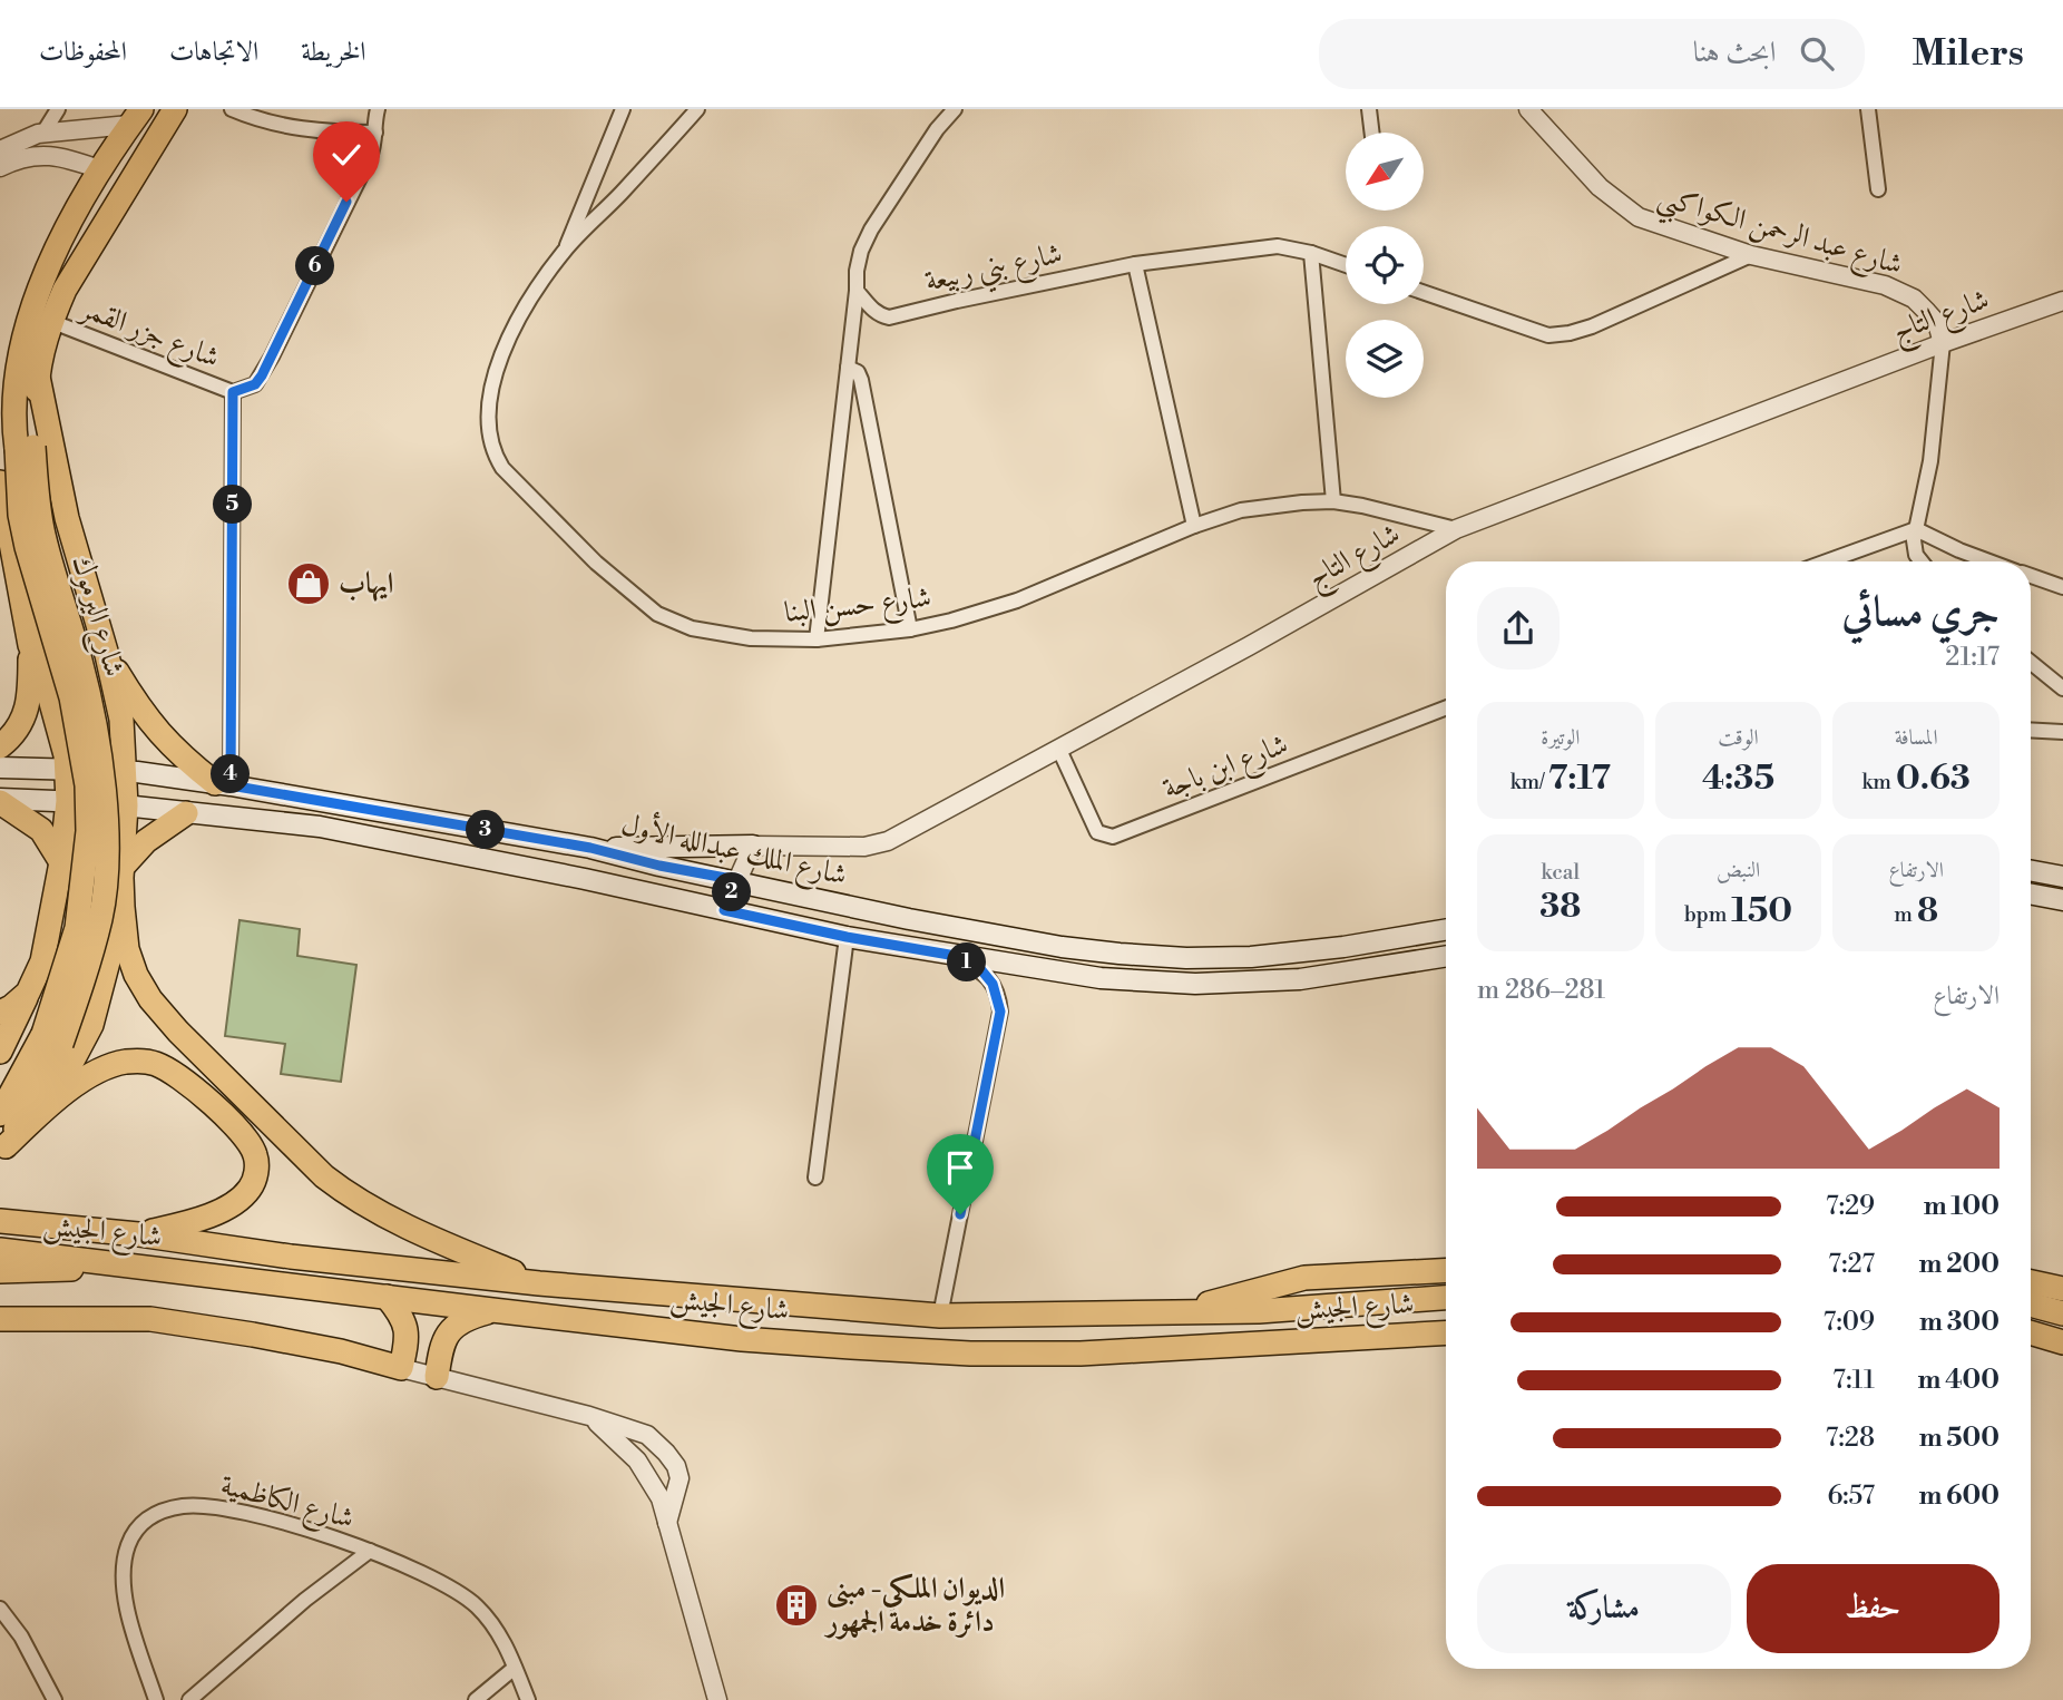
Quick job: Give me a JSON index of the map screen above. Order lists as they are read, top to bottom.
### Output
{
  "streets": {
    "highway": ["شارع اليرموك", "شارع الجيش"],
    "main road": ["شارع الملك عبدالله الأول"],
    "street": [
      "شارع عبد الرحمن الكواكبي",
      "شارع بني ربيعة",
      "شارع التاج",
      "شارع جزر القمر",
      "شارع حسن البنا",
      "شارع ابن باجة",
      "شارع الكاظمية"
    ]
  },
  "crossings": [
    ["شارع عبد الرحمن الكواكبي", "شارع التاج"],
    ["شارع التاج", "شارع حسن البنا"],
    ["شارع التاج", "شارع ابن باجة"],
    ["شارع جزر القمر", "شارع اليرموك"]
  ],
  "places": {
    "shop": ["ايهاب"],
    "building": ["الديوان الملكي- مبنى دائرة خدمة الجمهور"]
  },
  "north": "bottom left",
  "page": {
    "header": "Milers",
    "search": "ابحث هنا",
    "nav": ["الخريطة", "الاتجاهات", "المحفوظات"],
    "pins": [
      "6",
      "5",
      "4",
      "3",
      "2",
      "1"
    ],
    "heading": ["جري مسائي", "21:17"],
    "stats": [
      ["المسافة", "0.63 km"],
      ["الوقت", "4:35"],
      ["الوتيرة", "7:17 /km"],
      ["الارتفاع", "8 m"],
      ["النبض", "150 bpm"],
      ["kcal", "38"]
    ],
    "chart": ["الارتفاع", "281–286 m"],
    "list": [
      {
        "name": "100 m",
        "note": "7:29"
      },
      {
        "name": "200 m",
        "note": "7:27"
      },
      {
        "name": "300 m",
        "note": "7:09"
      },
      {
        "name": "400 m",
        "note": "7:11"
      },
      {
        "name": "500 m",
        "note": "7:28"
      },
      {
        "name": "600 m",
        "note": "6:57"
      }
    ],
    "buttons": ["حفظ", "مشاركة"]
  }
}
